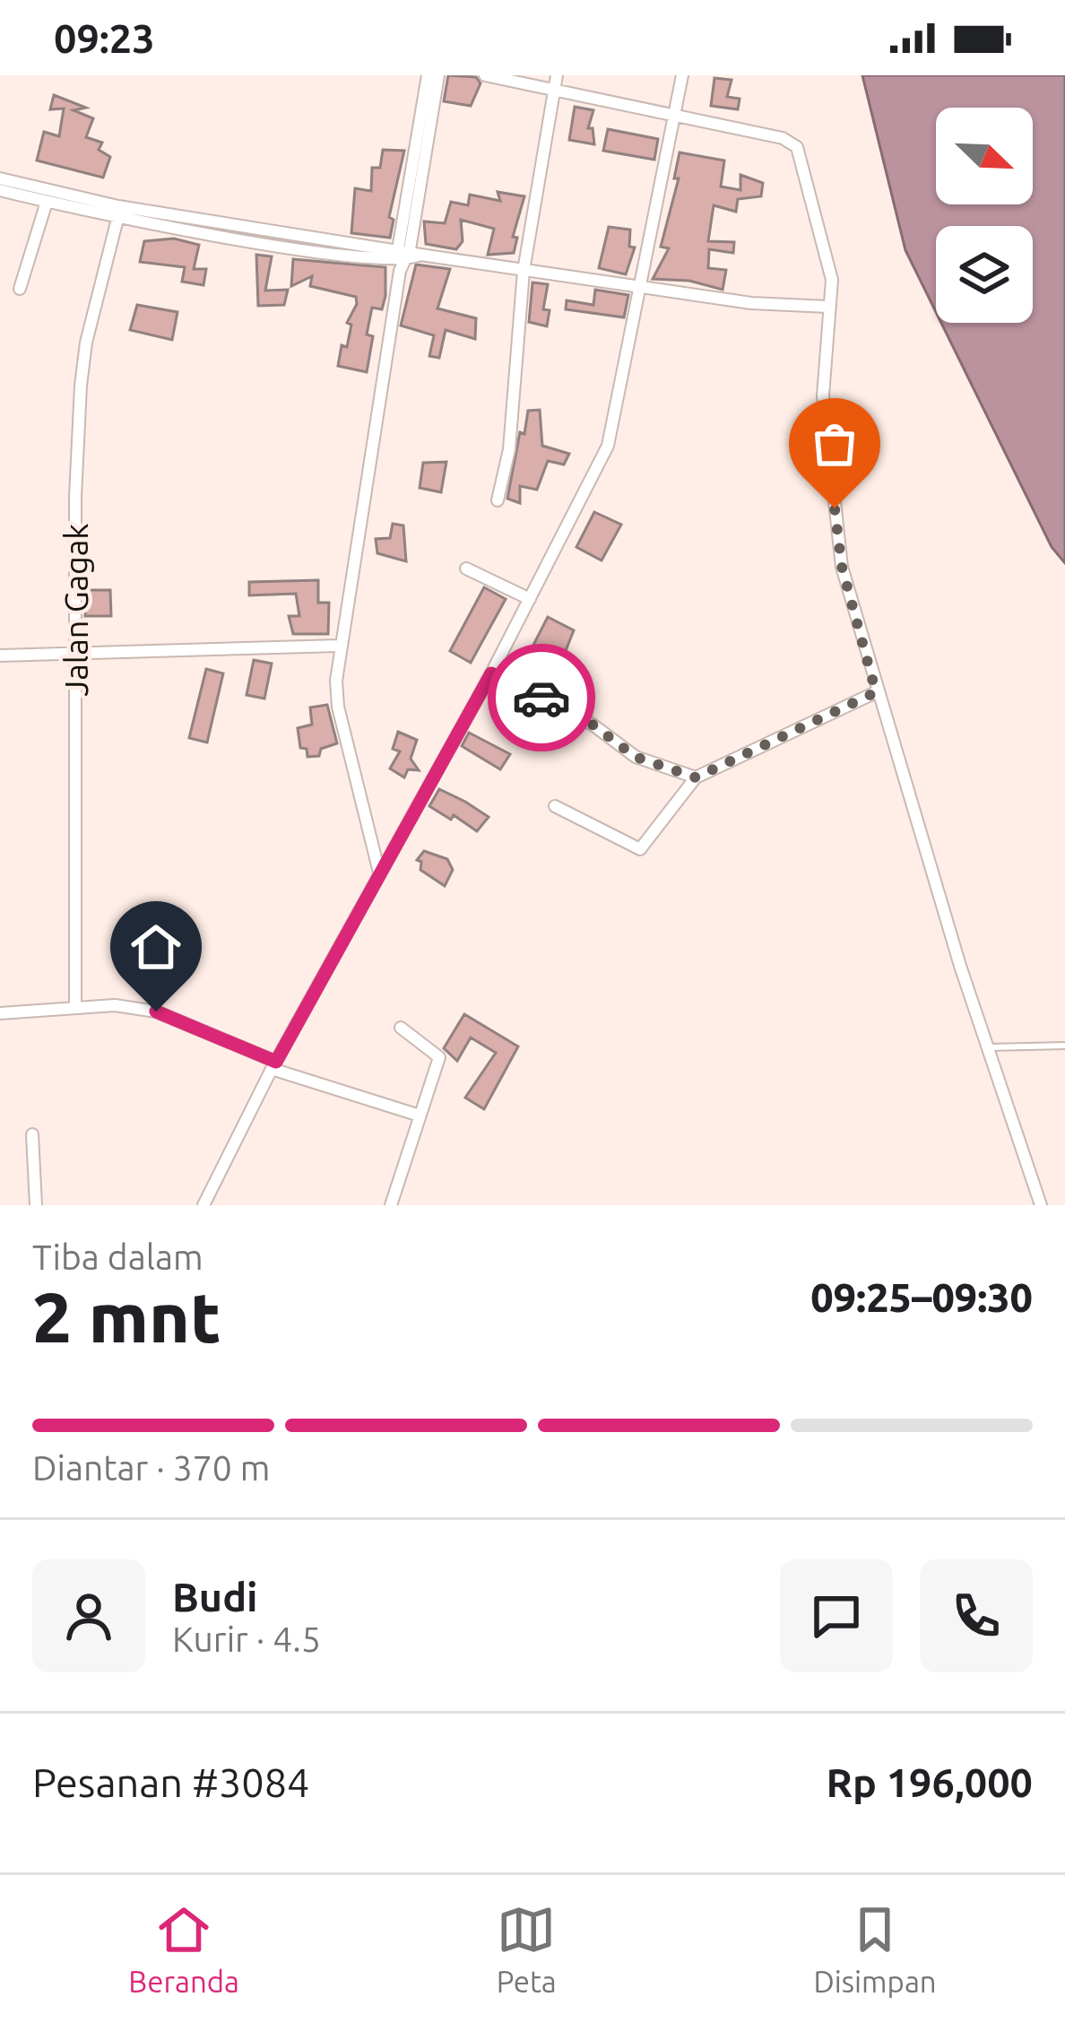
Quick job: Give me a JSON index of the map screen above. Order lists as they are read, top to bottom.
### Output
{
  "streets": {
    "street": ["Jalan Gagak"]
  },
  "north": "bottom right",
  "page": {
    "status": "09:23",
    "heading": ["2 mnt", "Tiba dalam", "09:25–09:30"],
    "panel": [
      "Budi",
      "Kurir · 4.5",
      "Pesanan #3084",
      "Rp 196,000"
    ],
    "bar": "Diantar · 370 m",
    "tabs": ["Beranda", "Peta", "Disimpan"]
  }
}
